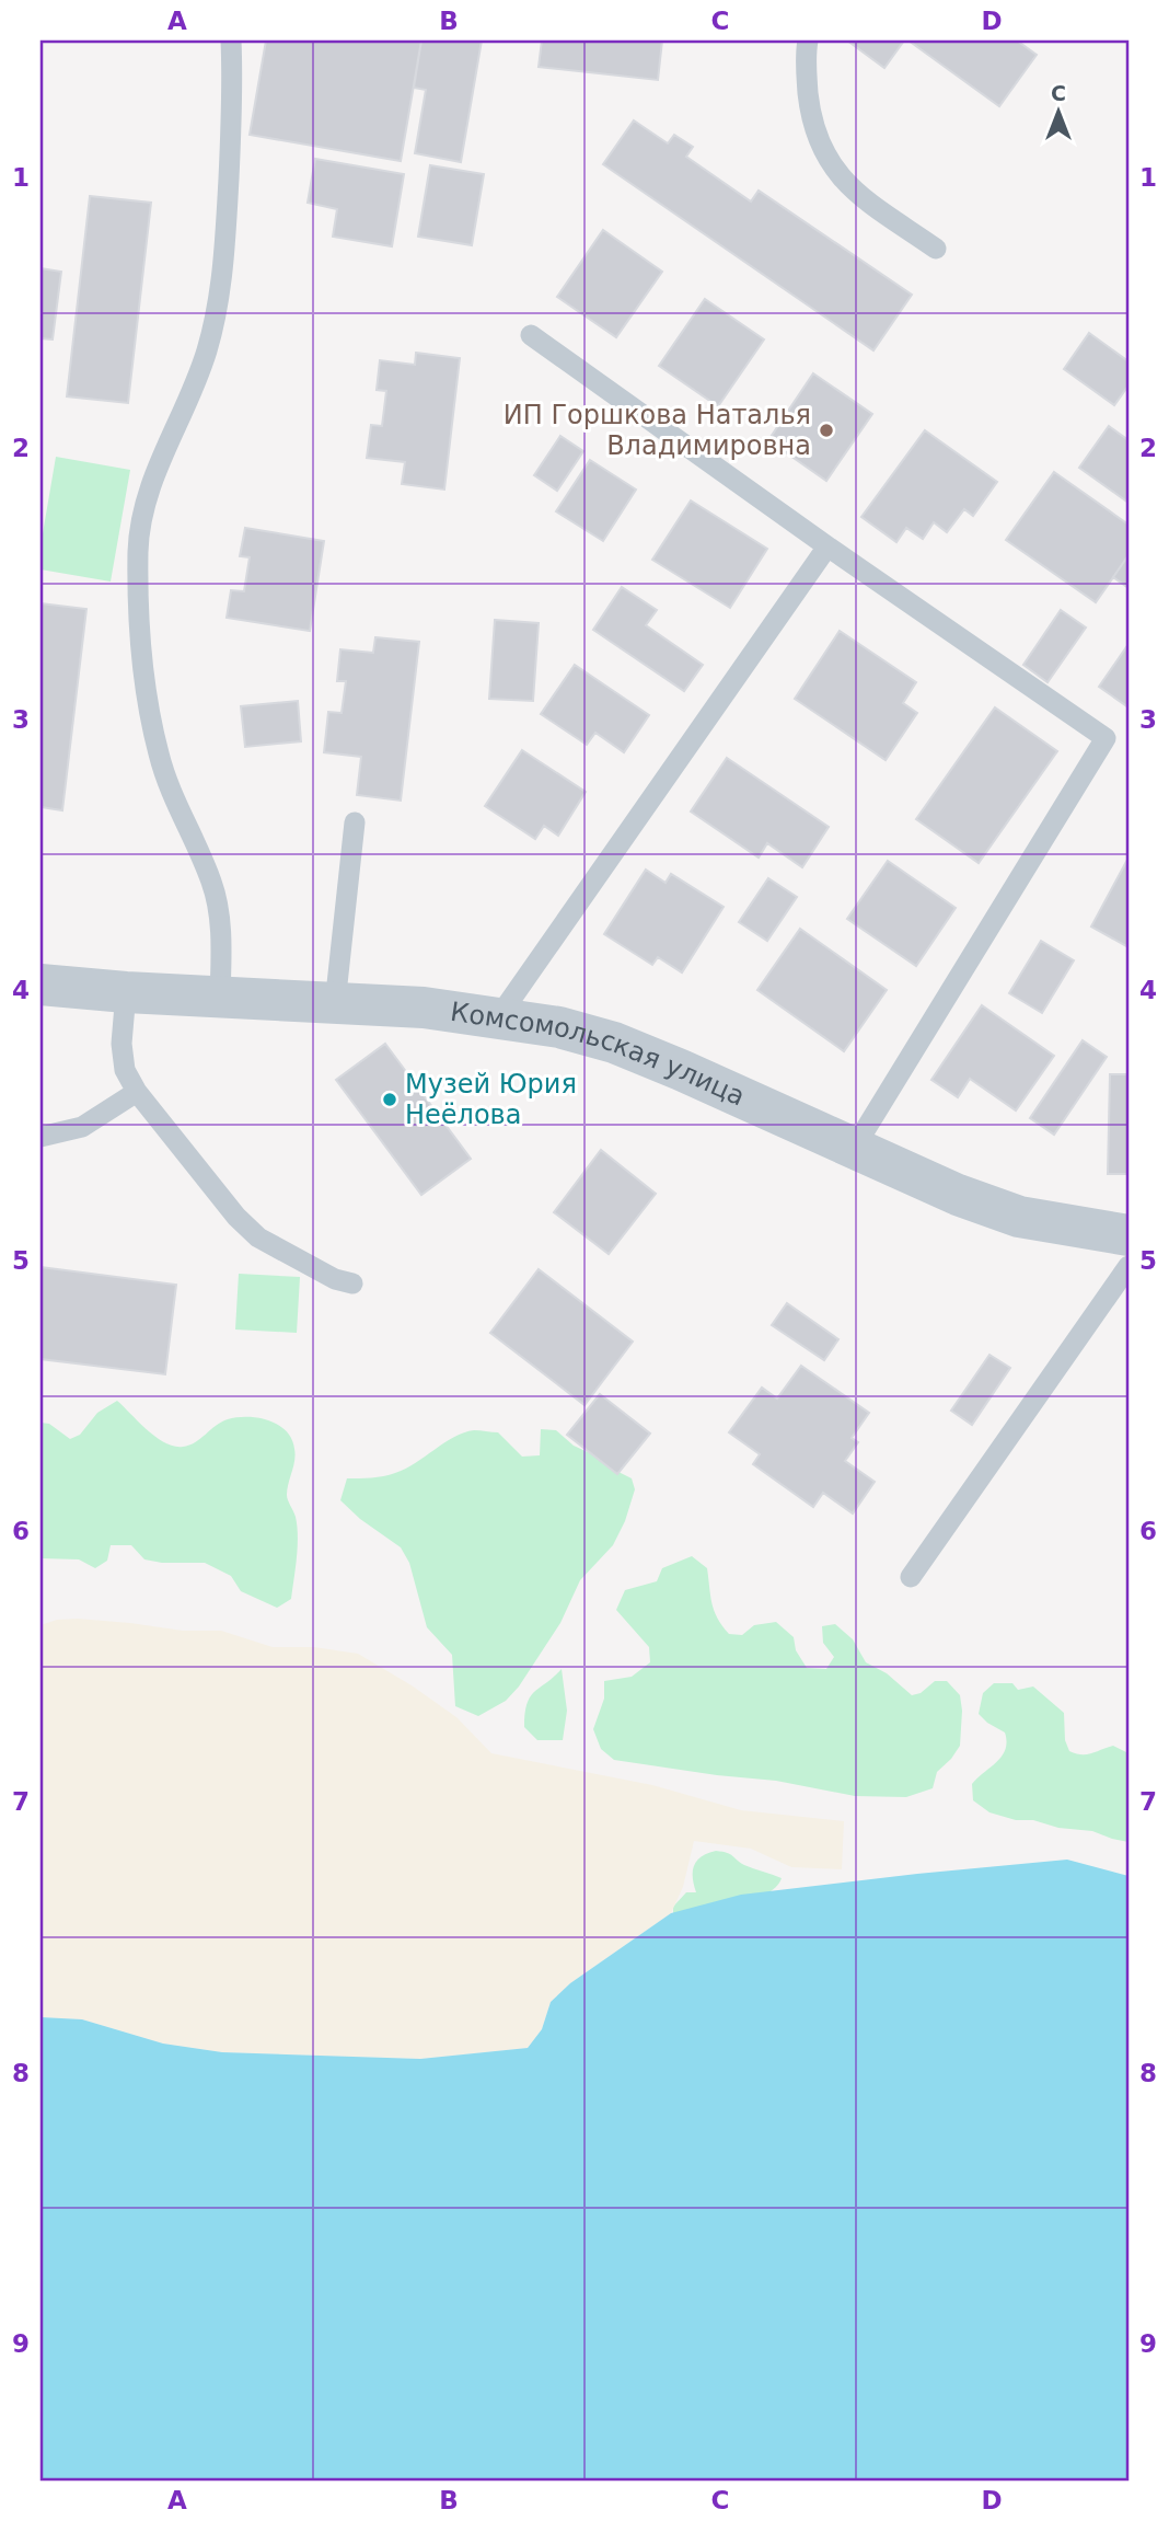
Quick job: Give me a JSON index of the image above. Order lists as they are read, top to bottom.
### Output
{
  "streets": {
    "street": ["Комсомольская улица"]
  },
  "places": ["ИП Горшкова Наталья Владимировна", "Музей Юрия Неёлова"],
  "north": "top",
  "grid": {
    "columns": [
      "A",
      "B",
      "C",
      "D"
    ],
    "rows": [
      "1",
      "2",
      "3",
      "4",
      "5",
      "6",
      "7",
      "8",
      "9"
    ]
  }
}
